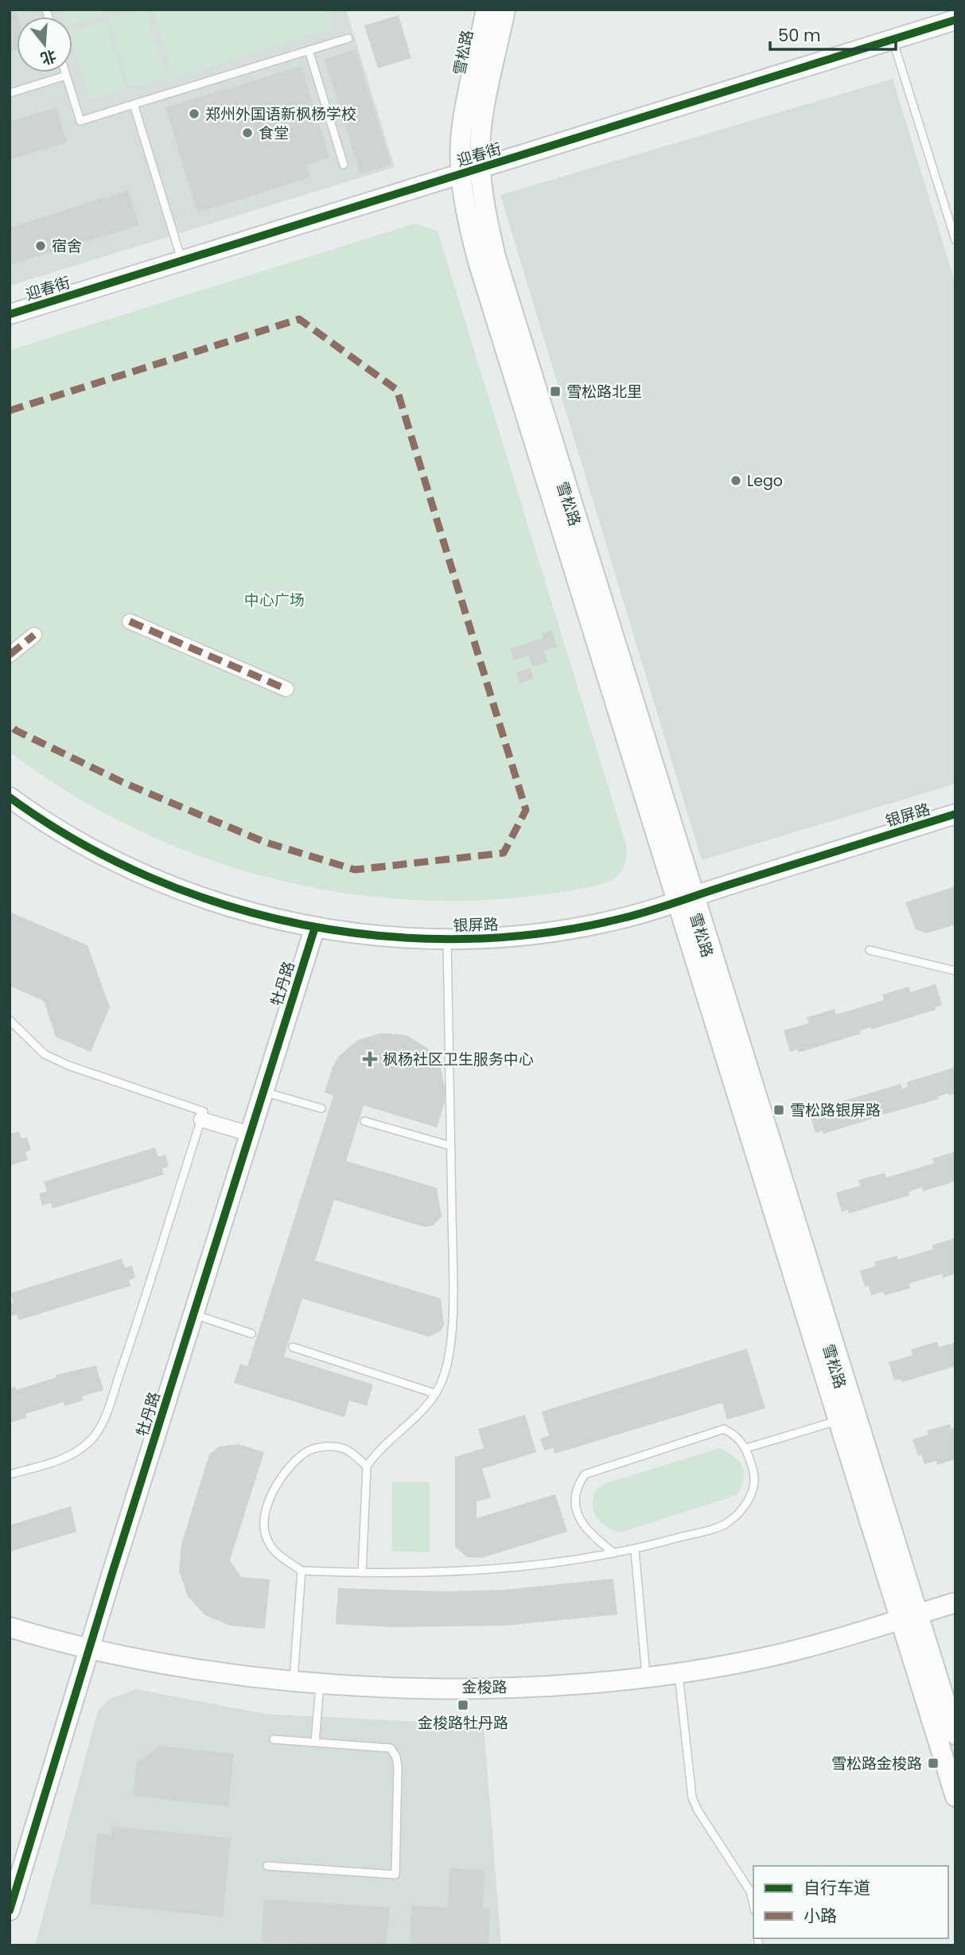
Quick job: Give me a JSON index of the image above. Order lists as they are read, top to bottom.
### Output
{
  "streets": {
    "street": [
      "雪松路",
      "迎春街",
      "银屏路",
      "牡丹路",
      "金梭路"
    ]
  },
  "crossings": [
    ["雪松路", "迎春街"],
    ["雪松路", "银屏路"],
    ["雪松路", "金梭路"],
    ["银屏路", "牡丹路"],
    ["牡丹路", "金梭路"]
  ],
  "parks": ["中心广场"],
  "places": {
    "other": [
      "郑州外国语新枫杨学校",
      "食堂",
      "宿舍",
      "Lego"
    ],
    "transit": [
      "雪松路北里",
      "雪松路银屏路",
      "金梭路牡丹路",
      "雪松路金梭路"
    ],
    "health": ["枫杨社区卫生服务中心"]
  },
  "legend": ["自行车道", "小路"],
  "scale_bar": "50 m",
  "north": "bottom"
}
